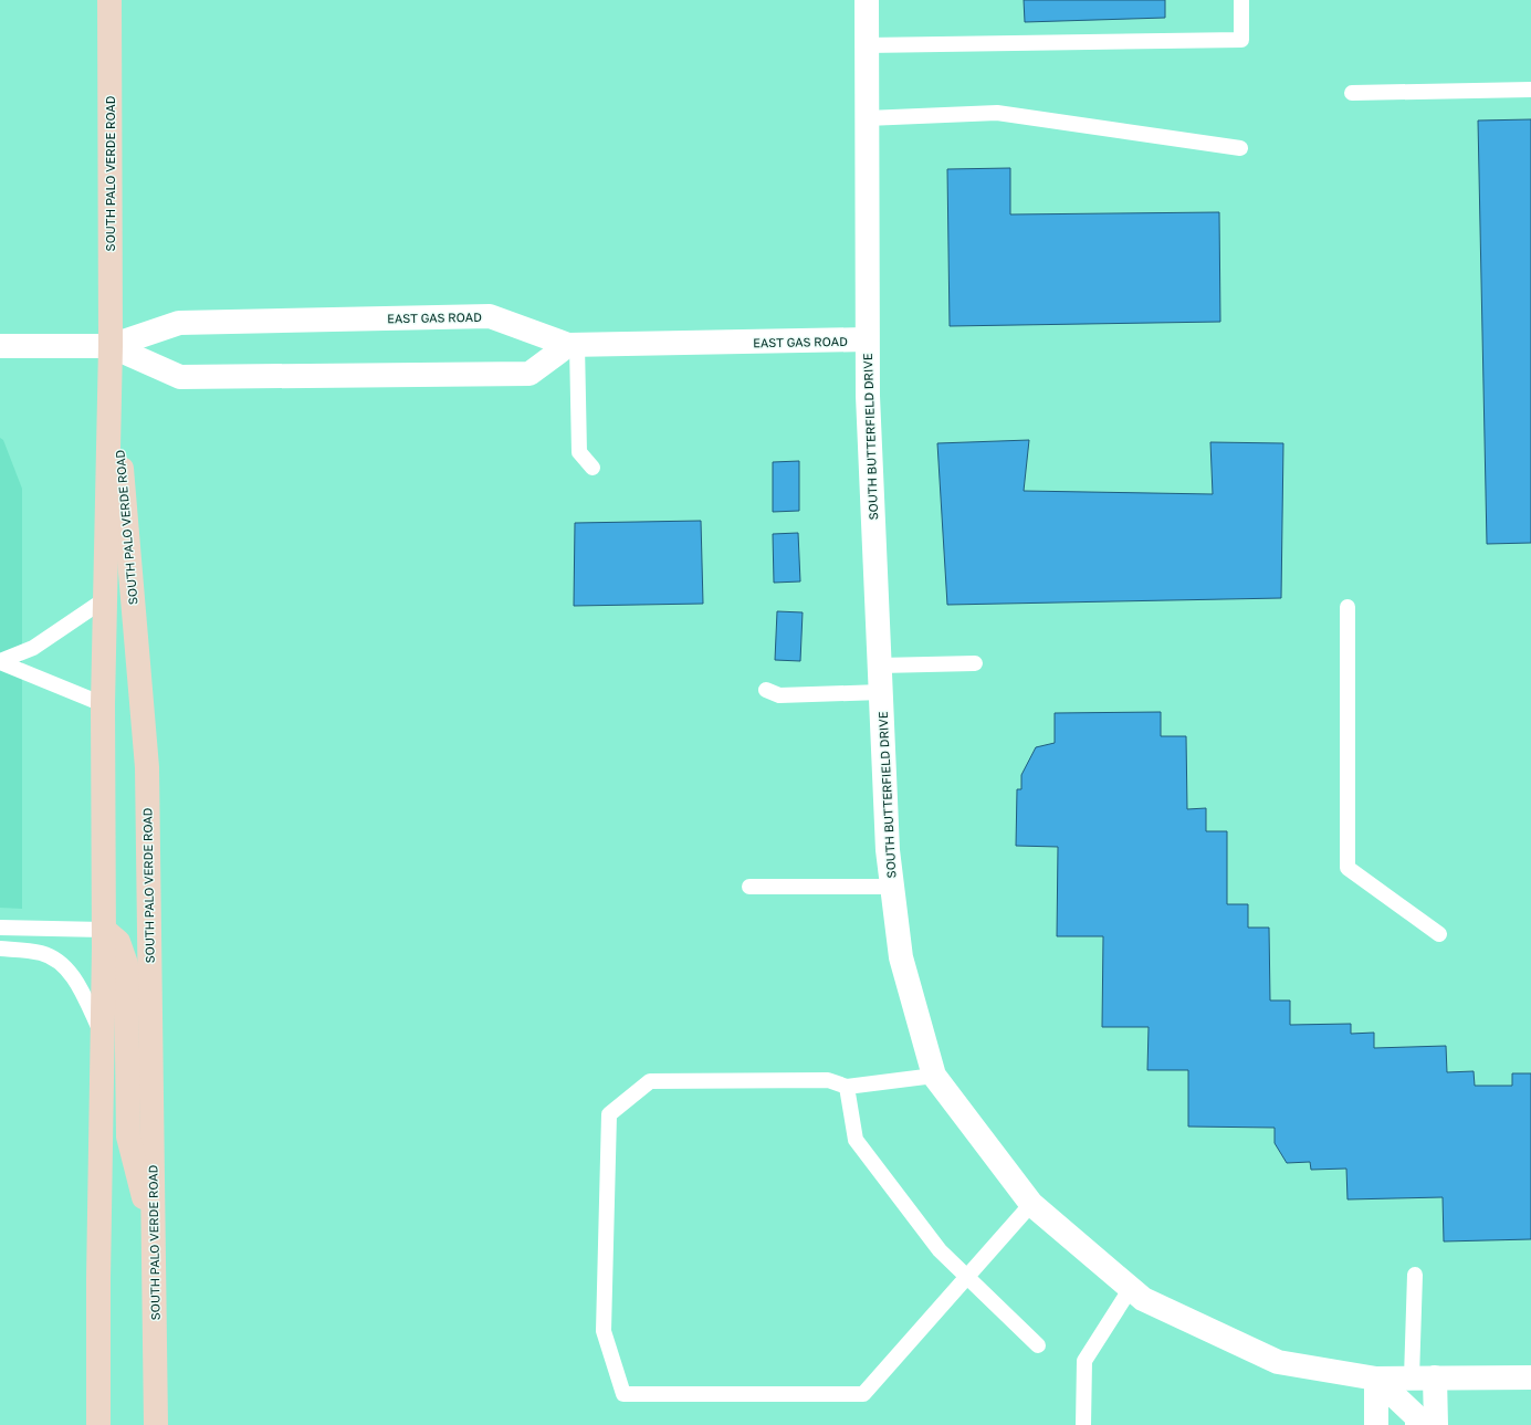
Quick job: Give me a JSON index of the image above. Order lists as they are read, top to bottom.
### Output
{
  "streets": {
    "main road": ["SOUTH PALO VERDE ROAD"],
    "street": ["EAST GAS ROAD", "SOUTH BUTTERFIELD DRIVE"]
  },
  "crossings": [
    ["SOUTH PALO VERDE ROAD", "EAST GAS ROAD"],
    ["EAST GAS ROAD", "SOUTH BUTTERFIELD DRIVE"]
  ]
}
